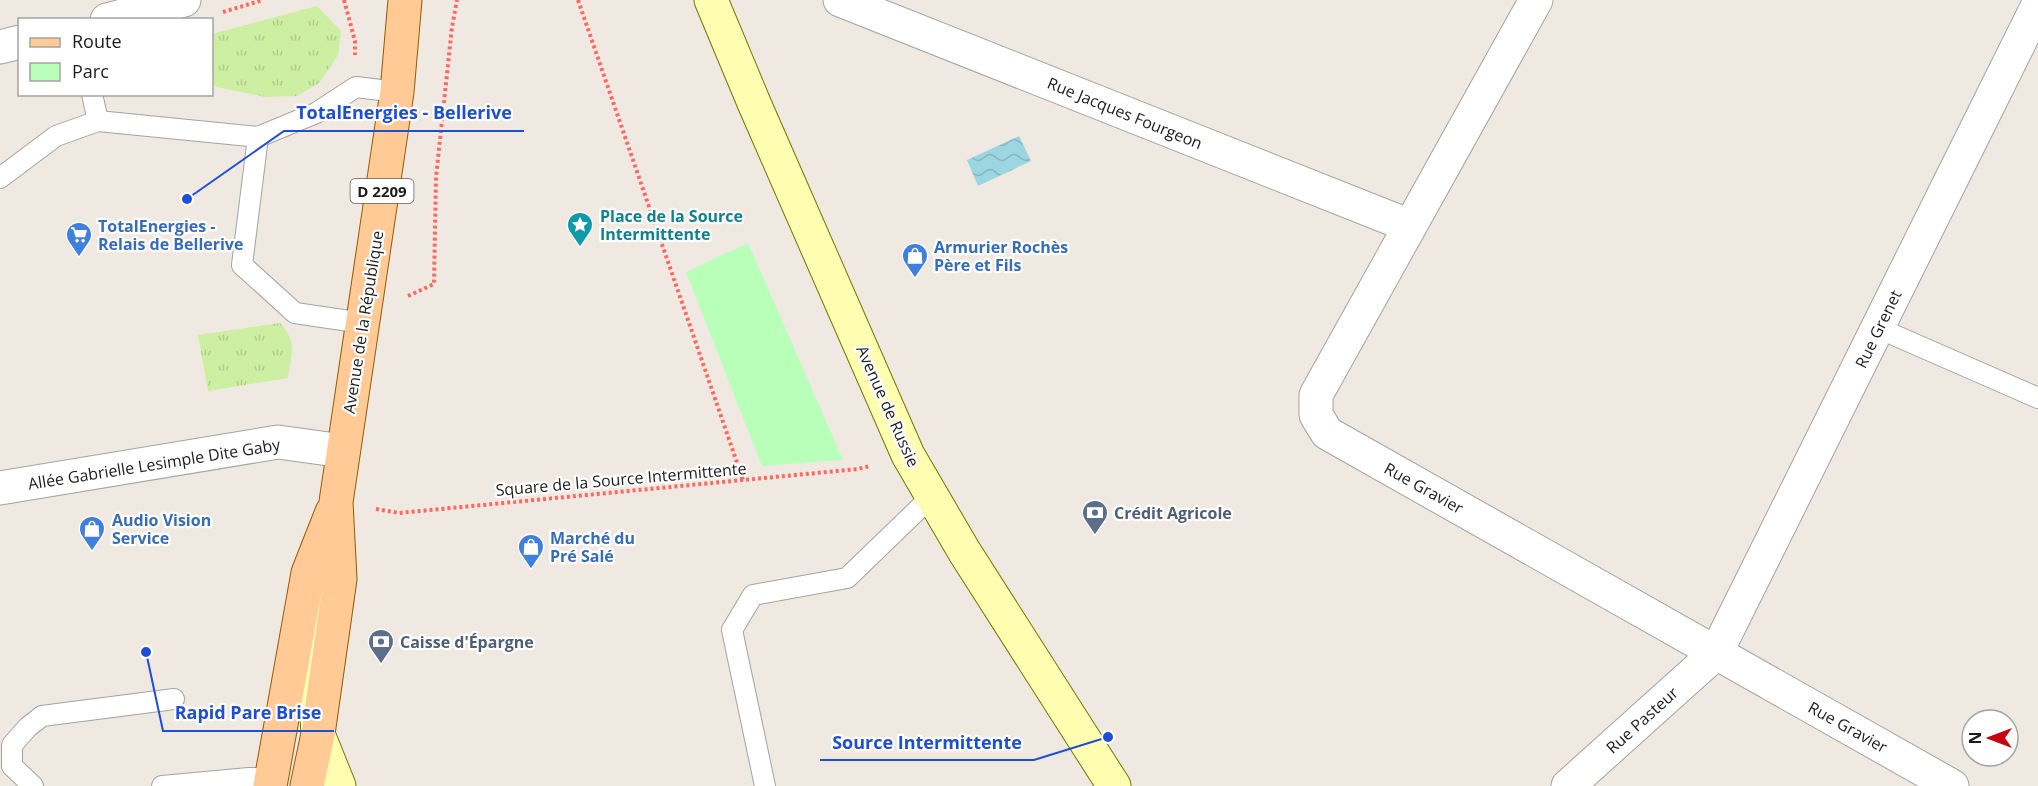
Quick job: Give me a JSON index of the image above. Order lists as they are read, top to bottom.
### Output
{
  "streets": {
    "main road": ["D 2209", "Avenue de la République"],
    "street": [
      "Rue Jacques Fourgeon",
      "Rue Grenet",
      "Avenue de Russie",
      "Allée Gabrielle Lesimple Dite Gaby",
      "Rue Gravier",
      "Rue Pasteur"
    ],
    "path": ["Square de la Source Intermittente"]
  },
  "crossings": [
    ["Rue Jacques Fourgeon", "Rue Gravier"],
    ["D 2209", "Avenue de la République"],
    ["D 2209", "Square de la Source Intermittente"],
    ["Avenue de la République", "Allée Gabrielle Lesimple Dite Gaby"],
    ["Avenue de la République", "Square de la Source Intermittente"],
    ["Rue Grenet", "Rue Gravier"],
    ["Rue Grenet", "Rue Pasteur"],
    ["Avenue de Russie", "Square de la Source Intermittente"],
    ["Rue Gravier", "Rue Pasteur"]
  ],
  "places": {
    "other": ["TotalEnergies - Bellerive", "Rapid Pare Brise", "Source Intermittente"],
    "place": ["Place de la Source Intermittente"],
    "supermarket": ["TotalEnergies - Relais de Bellerive"],
    "shop": ["Armurier Rochès Père et Fils", "Audio Vision Service", "Marché du Pré Salé"],
    "bank": ["Crédit Agricole", "Caisse d'Épargne"]
  },
  "legend": ["Route", "Parc"],
  "north": "left"
}
